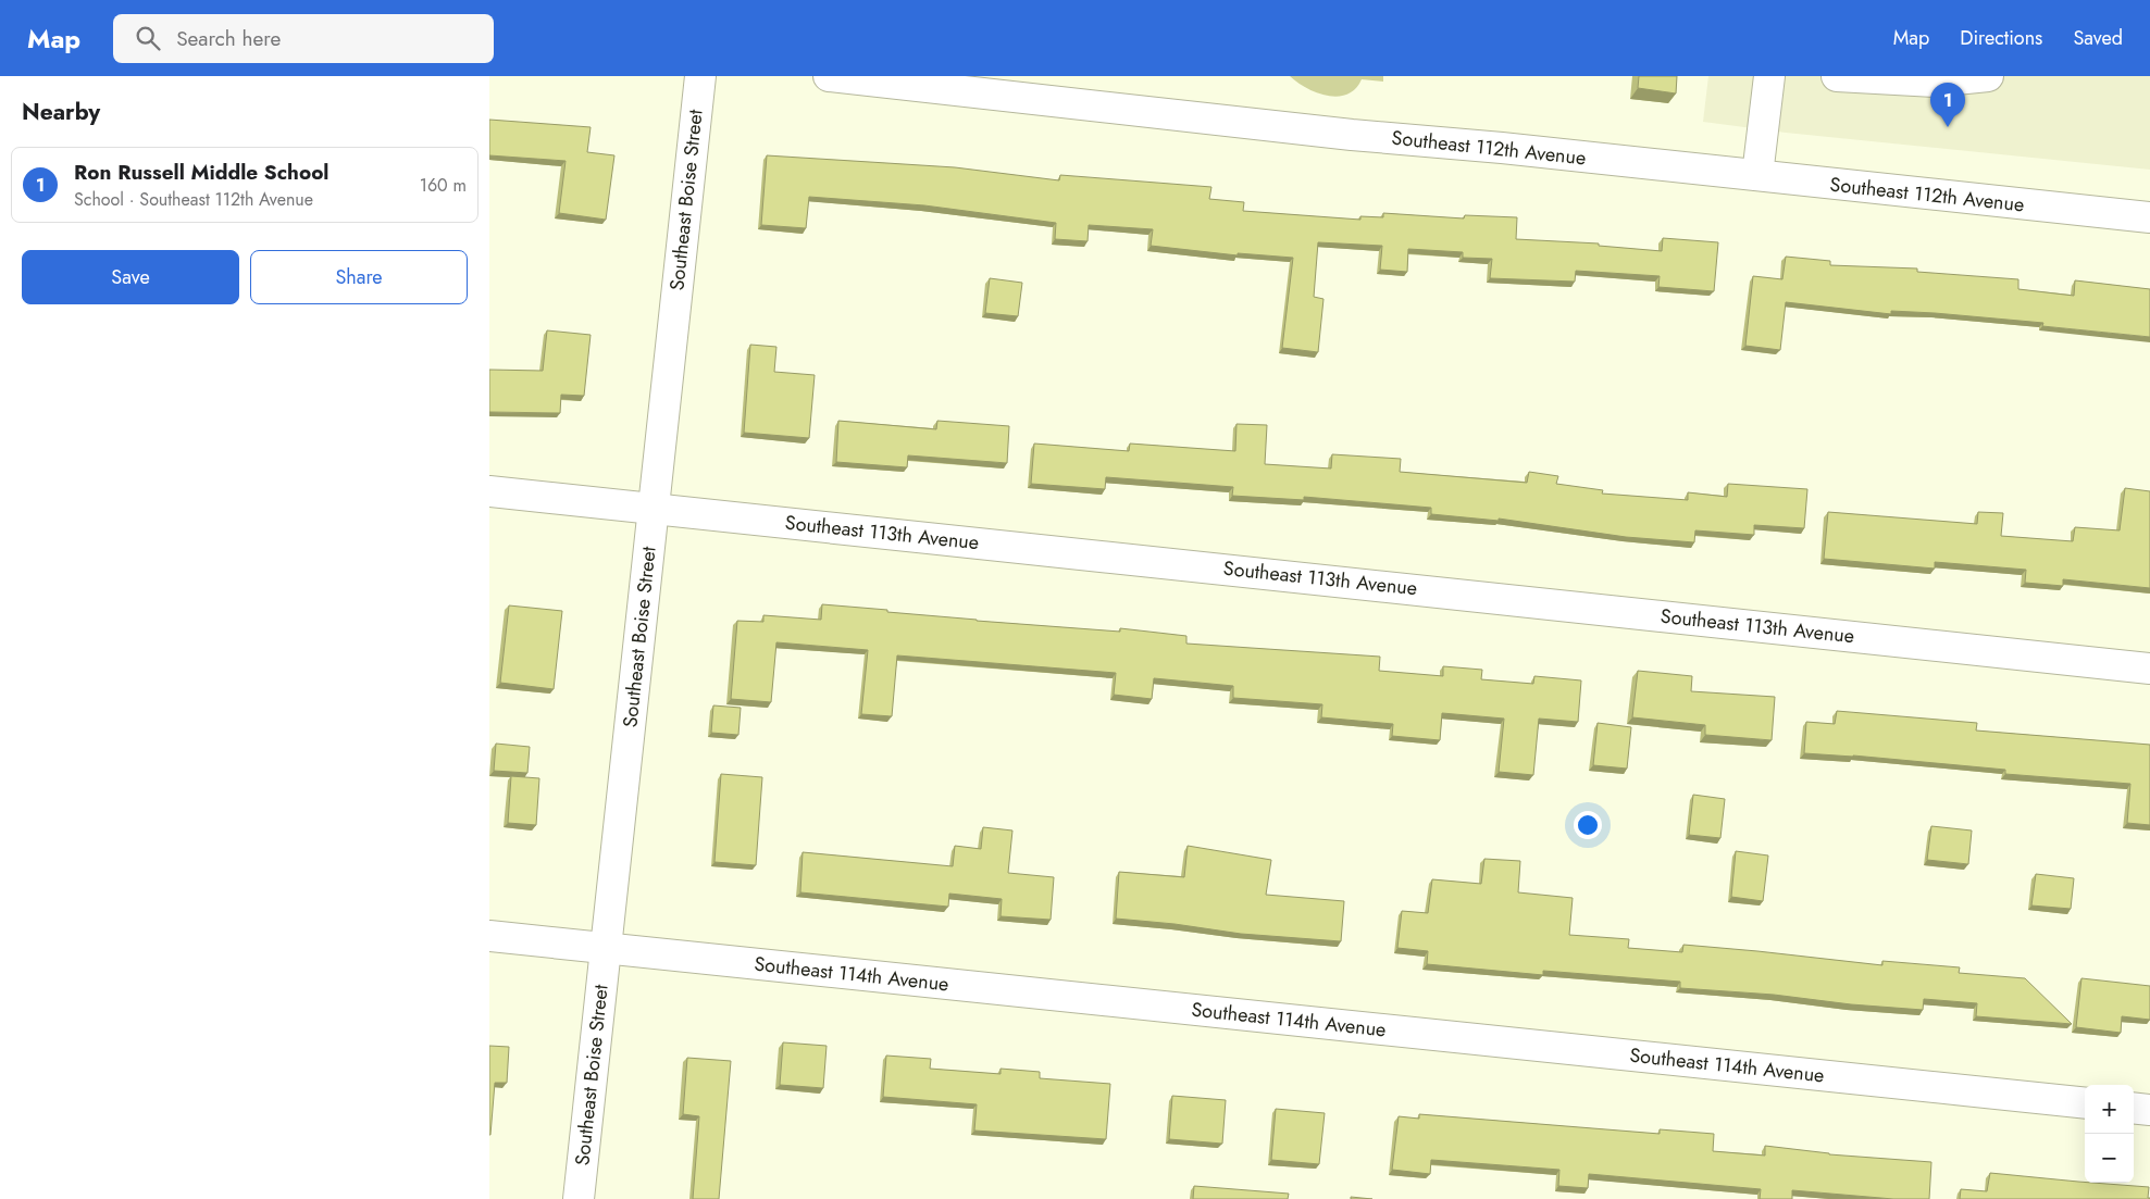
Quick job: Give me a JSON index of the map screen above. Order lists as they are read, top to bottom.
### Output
{
  "streets": {
    "street": [
      "Southeast 112th Avenue",
      "Southeast Boise Street",
      "Southeast 113th Avenue",
      "Southeast 114th Avenue"
    ]
  },
  "crossings": [
    ["Southeast Boise Street", "Southeast 113th Avenue"],
    ["Southeast Boise Street", "Southeast 114th Avenue"]
  ],
  "page": {
    "header": "Map",
    "search": "Search here",
    "nav": ["Map", "Directions", "Saved"],
    "heading": "Nearby",
    "pins": "1",
    "list": [
      {
        "mark": "1",
        "name": "Ron Russell Middle School",
        "note": "School · Southeast 112th Avenue",
        "value": "160 m"
      }
    ],
    "buttons": ["Save", "Share"],
    "map_buttons": ["+", "−"]
  }
}
